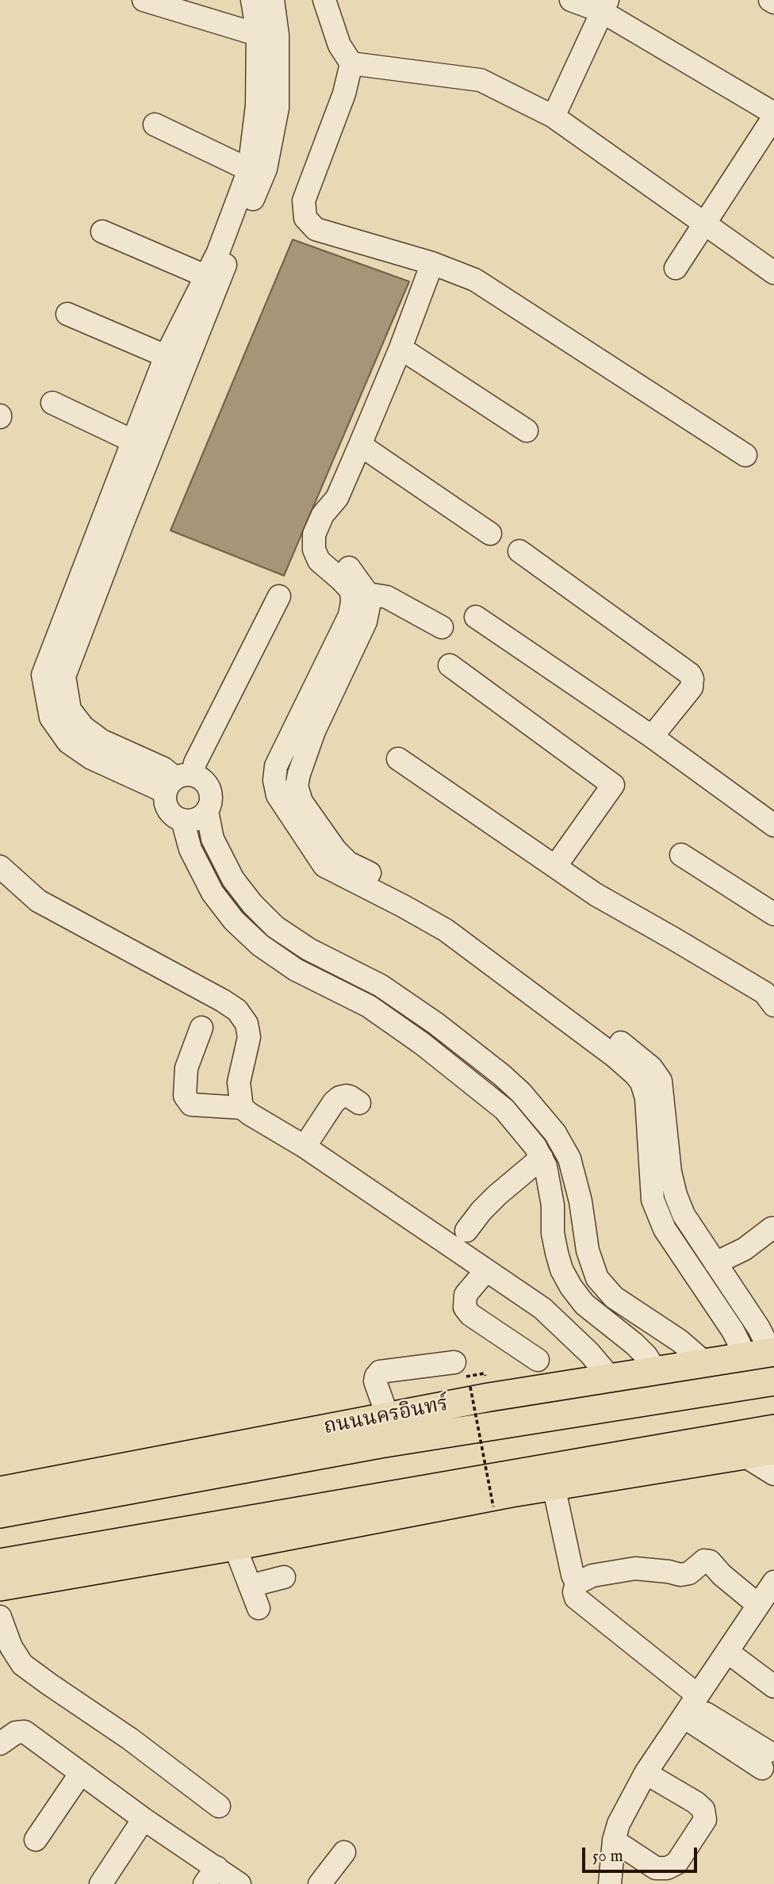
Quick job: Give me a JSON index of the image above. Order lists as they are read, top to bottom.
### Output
{
  "streets": {
    "main road": ["ถนนนครอินทร์"]
  },
  "scale_bar": "50 m"
}
